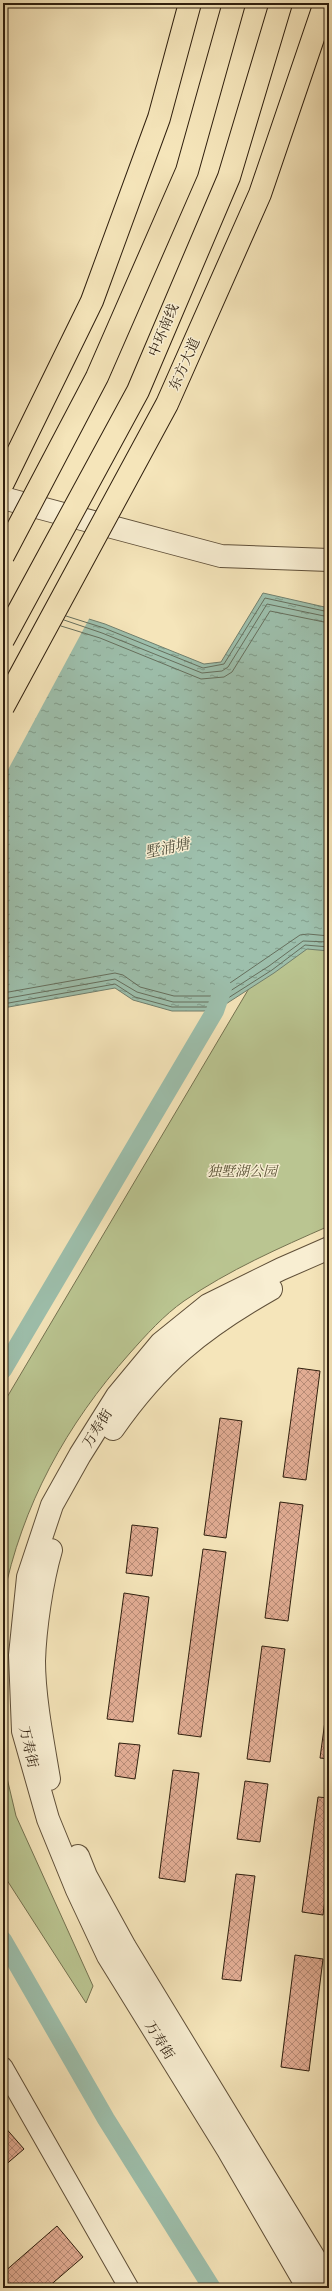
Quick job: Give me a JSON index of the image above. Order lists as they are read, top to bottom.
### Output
{
  "streets": {
    "main road": ["中环南线", "东方大道"],
    "street": ["万寿街"]
  },
  "water": ["墅浦塘"],
  "parks": ["独墅湖公园"]
}
